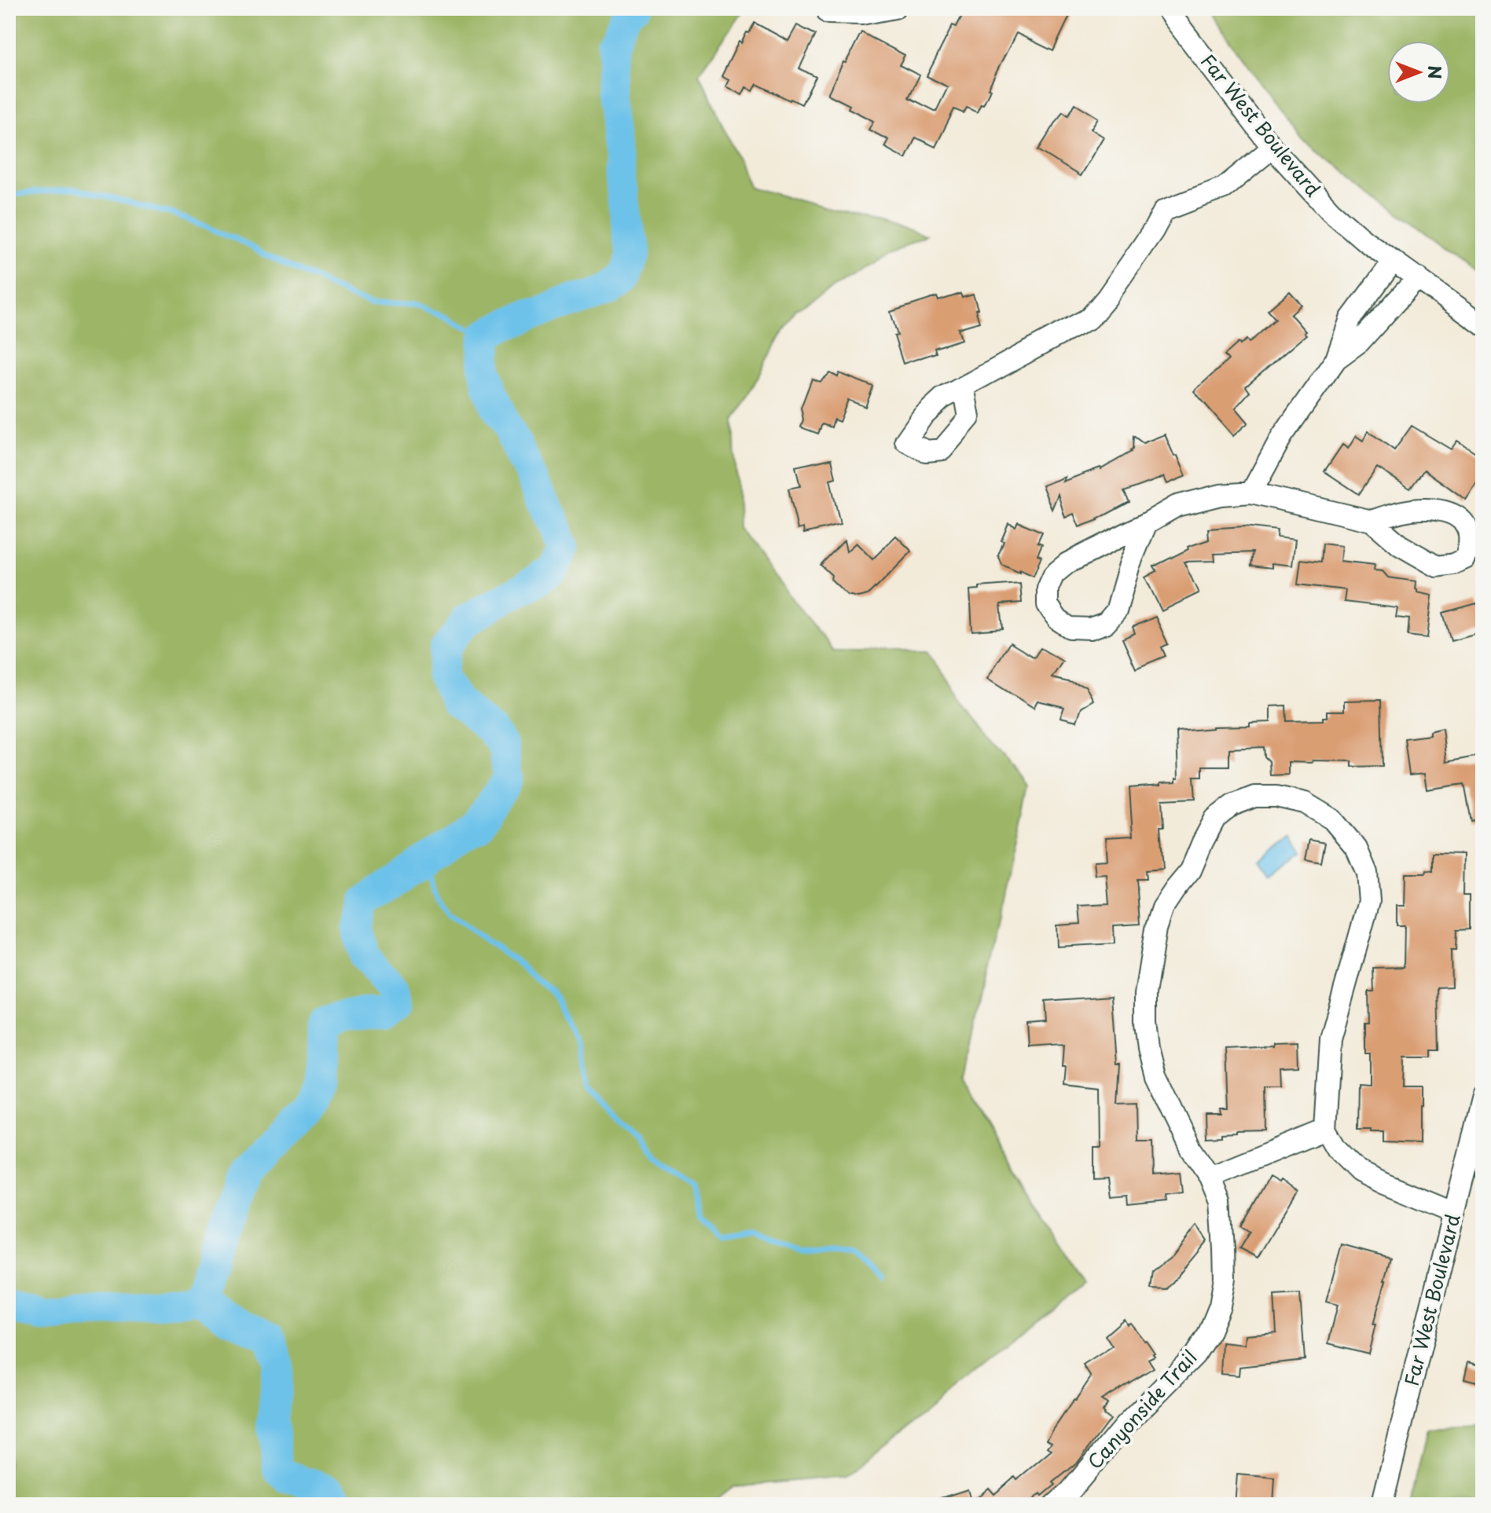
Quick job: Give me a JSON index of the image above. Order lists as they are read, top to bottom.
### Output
{
  "streets": {
    "street": ["Far West Boulevard", "Canyonside Trail"]
  },
  "north": "right"
}
